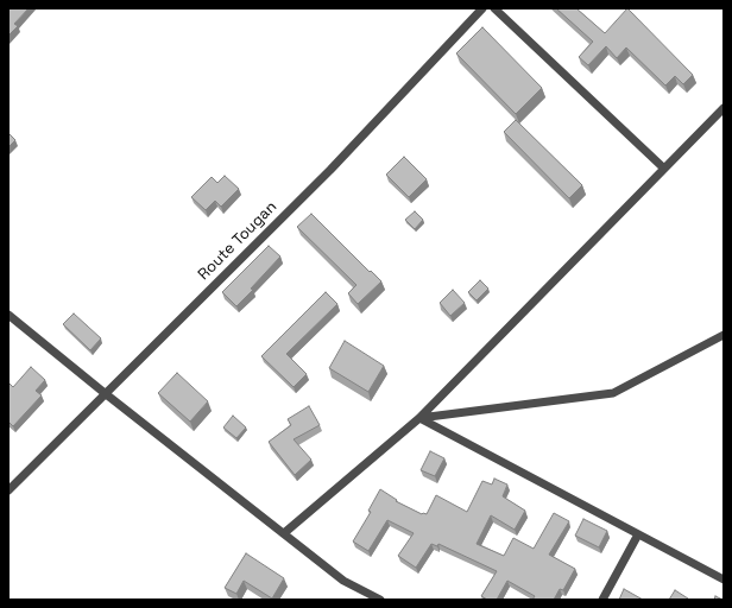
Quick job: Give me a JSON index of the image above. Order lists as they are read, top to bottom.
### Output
{
  "streets": {
    "street": ["Route Tougan"]
  }
}
